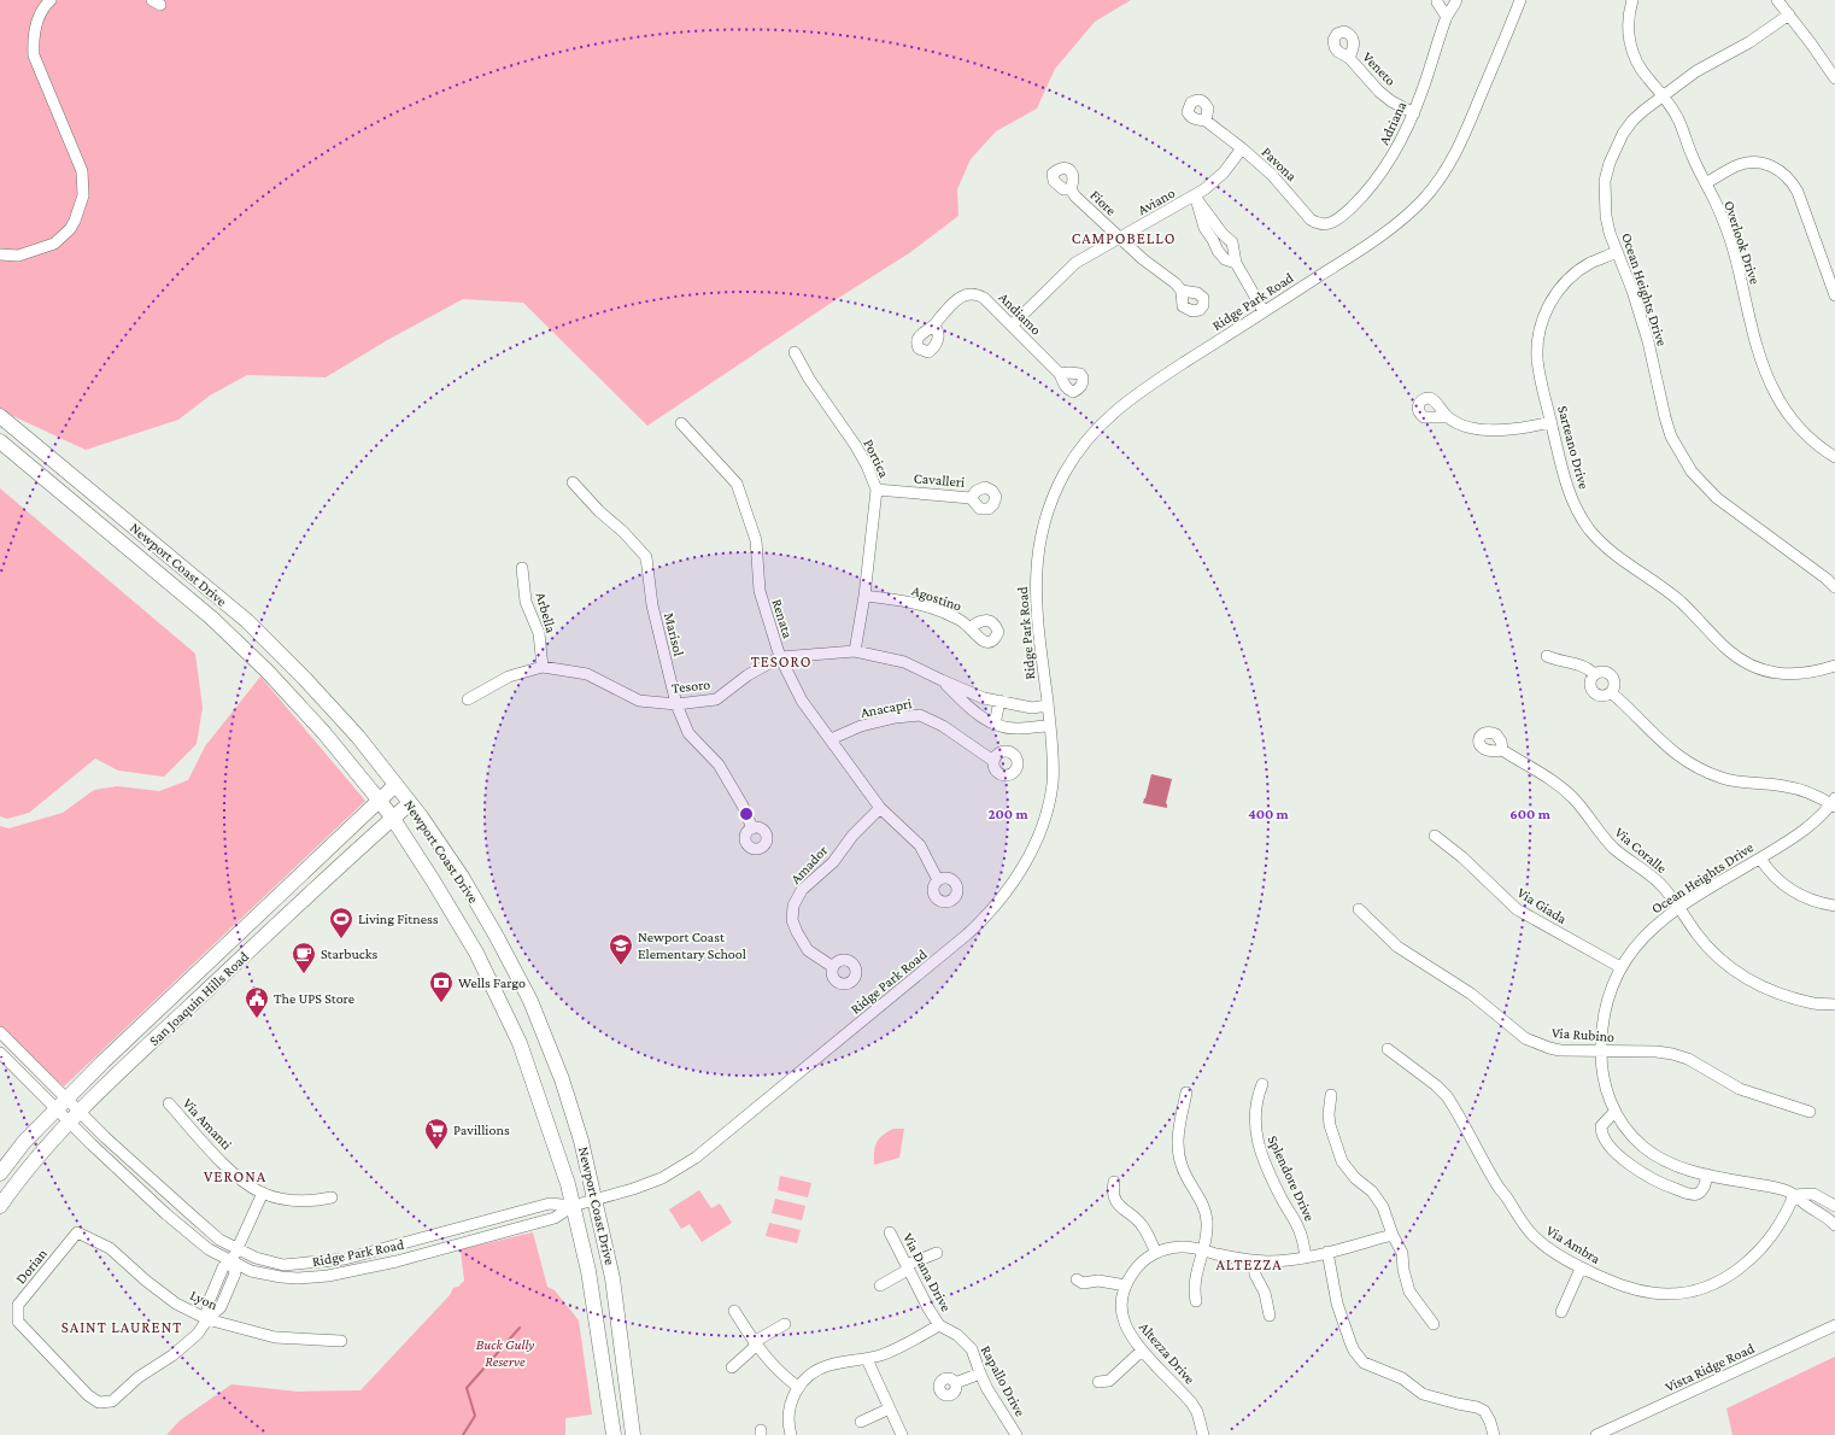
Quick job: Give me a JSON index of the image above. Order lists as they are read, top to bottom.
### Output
{
  "streets": {
    "main road": ["Newport Coast Drive", "San Joaquin Hills Road"],
    "street": [
      "Veneto",
      "Adriana",
      "Pavona",
      "Aviano",
      "Fiore",
      "Overlook Drive",
      "Ocean Heights Drive",
      "Ridge Park Road",
      "Andiamo",
      "Sarteano Drive",
      "Portica",
      "Cavalleri",
      "Agostino",
      "Arbella",
      "Renata",
      "Marisol",
      "Tesoro",
      "Anacapri",
      "Via Coralle",
      "Amador",
      "Via Giada",
      "Via Rubino",
      "Via Amanti",
      "Splendore Drive",
      "Via Ambra",
      "Dorian",
      "Via Dana Drive",
      "Lyon",
      "Altezza Drive",
      "Vista Ridge Road",
      "Rapallo Drive"
    ]
  },
  "crossings": [
    ["Veneto", "Adriana"],
    ["Adriana", "Pavona"],
    ["Pavona", "Aviano"],
    ["Aviano", "Fiore"],
    ["Aviano", "Andiamo"],
    ["Overlook Drive", "Ocean Heights Drive"],
    ["Ocean Heights Drive", "Sarteano Drive"],
    ["Ocean Heights Drive", "Via Coralle"],
    ["Ocean Heights Drive", "Via Giada"],
    ["Ocean Heights Drive", "Via Rubino"],
    ["Ocean Heights Drive", "Via Ambra"],
    ["Ridge Park Road", "Newport Coast Drive"],
    ["Ridge Park Road", "Tesoro"],
    ["Ridge Park Road", "San Joaquin Hills Road"],
    ["Portica", "Cavalleri"],
    ["Portica", "Agostino"],
    ["Portica", "Tesoro"],
    ["Newport Coast Drive", "San Joaquin Hills Road"],
    ["Arbella", "Tesoro"],
    ["Renata", "Tesoro"],
    ["Renata", "Anacapri"],
    ["Renata", "Amador"],
    ["Marisol", "Tesoro"],
    ["Splendore Drive", "Altezza Drive"],
    ["Dorian", "Lyon"],
    ["Via Dana Drive", "Rapallo Drive"]
  ],
  "districts": [
    "CAMPOBELLO",
    "TESORO",
    "VERONA",
    "ALTEZZA",
    "SAINT LAURENT"
  ],
  "parks": ["Buck Gully Reserve"],
  "places": {
    "sports": ["Living Fitness"],
    "school or university": ["Newport Coast Elementary School"],
    "cafe": ["Starbucks"],
    "bank": ["Wells Fargo"],
    "public building": ["The UPS Store"],
    "supermarket": ["Pavillions"]
  },
  "rings": ["200 m", "400 m", "600 m"]
}
